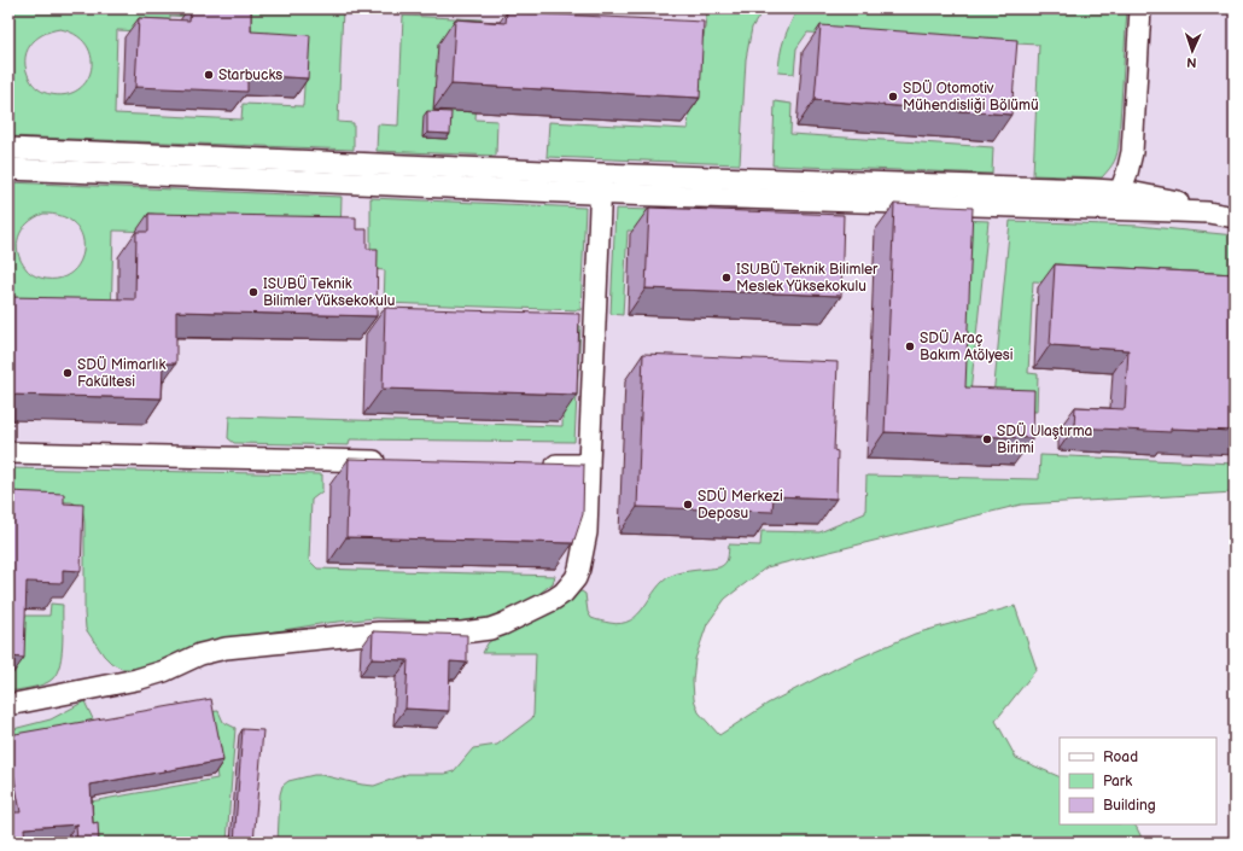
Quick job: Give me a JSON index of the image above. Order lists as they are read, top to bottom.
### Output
{
  "places": [
    "Starbucks",
    "SDÜ Otomotiv Mühendisliği Bölümü",
    "ISUBÜ Teknik Bilimler Meslek Yüksekokulu",
    "ISUBÜ Teknik Bilimler Yüksekokulu",
    "SDÜ Araç Bakım Atölyesi",
    "SDÜ Mimarlık Fakültesi",
    "SDÜ Ulaştırma Birimi",
    "SDÜ Merkezi Deposu"
  ],
  "legend": ["Road", "Park", "Building"],
  "north": "bottom"
}
